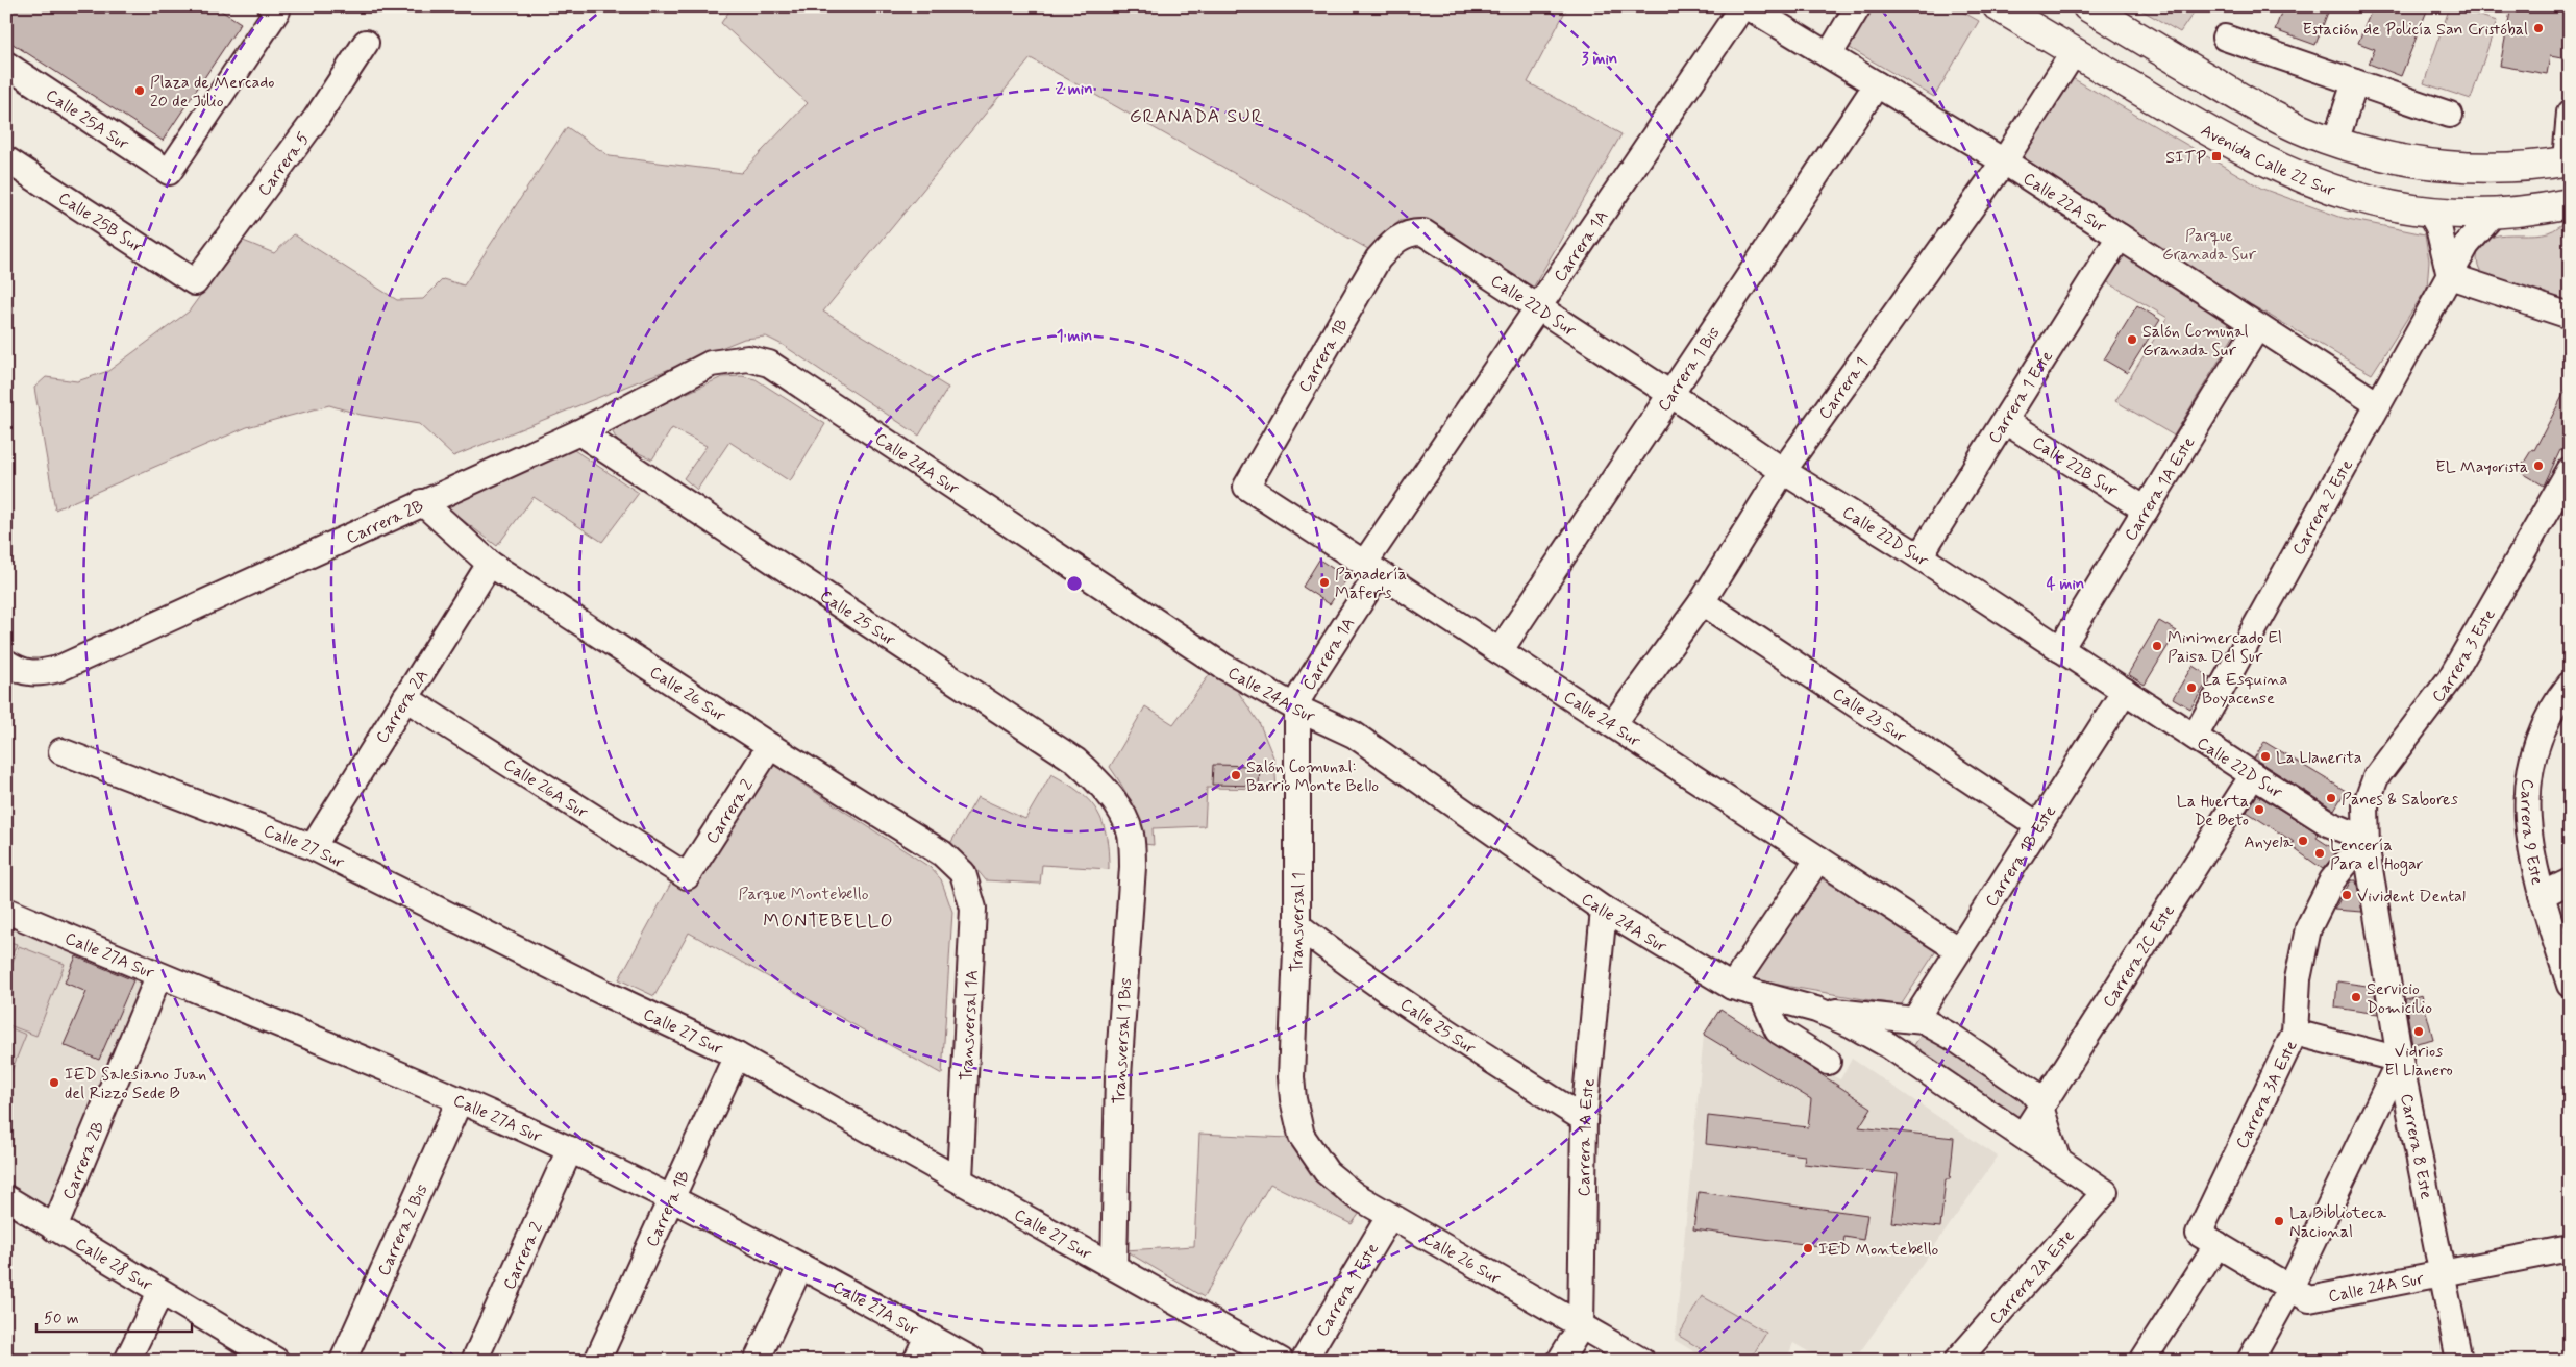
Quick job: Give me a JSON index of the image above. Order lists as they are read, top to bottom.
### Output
{
  "streets": {
    "main road": ["Avenida Calle 22 Sur"],
    "street": [
      "Calle 25A Sur",
      "Carrera 5",
      "Calle 22A Sur",
      "Calle 25B Sur",
      "Carrera 1A",
      "Calle 22D Sur",
      "Carrera 1B",
      "Carrera 1 Bis",
      "Carrera 1",
      "Carrera 1 Este",
      "Calle 24A Sur",
      "Calle 22B Sur",
      "Carrera 1A Este",
      "Carrera 2 Este",
      "Carrera 2B",
      "Calle 25 Sur",
      "Carrera 3 Este",
      "Calle 26 Sur",
      "Carrera 2A",
      "Calle 23 Sur",
      "Calle 24 Sur",
      "Calle 26A Sur",
      "Carrera 2",
      "Carrera 9 Este",
      "Calle 27 Sur",
      "Carrera 1B Este",
      "Transversal 1",
      "Calle 27A Sur",
      "Carrera 2C Este",
      "Transversal 1A",
      "Transversal 1 Bis",
      "Carrera 3A Este",
      "Carrera 8 Este",
      "Carrera 2 Bis",
      "Calle 28 Sur",
      "Carrera 2A Este"
    ]
  },
  "crossings": [
    ["Avenida Calle 22 Sur", "Carrera 1"],
    ["Avenida Calle 22 Sur", "Carrera 2 Este"],
    ["Carrera 5", "Calle 25B Sur"],
    ["Calle 22A Sur", "Carrera 1 Bis"],
    ["Calle 22A Sur", "Carrera 1"],
    ["Calle 22A Sur", "Carrera 1 Este"],
    ["Calle 22A Sur", "Carrera 1A Este"],
    ["Calle 22A Sur", "Carrera 2 Este"],
    ["Carrera 1A", "Calle 22D Sur"],
    ["Carrera 1A", "Calle 24A Sur"],
    ["Carrera 1A", "Calle 24 Sur"],
    ["Carrera 1A", "Transversal 1"],
    ["Calle 22D Sur", "Carrera 1B"],
    ["Calle 22D Sur", "Carrera 1 Bis"],
    ["Calle 22D Sur", "Carrera 1"],
    ["Calle 22D Sur", "Carrera 1 Este"],
    ["Calle 22D Sur", "Carrera 1A Este"],
    ["Calle 22D Sur", "Carrera 2 Este"],
    ["Calle 22D Sur", "Carrera 3 Este"],
    ["Calle 22D Sur", "Carrera 1B Este"],
    ["Calle 22D Sur", "Carrera 2C Este"],
    ["Calle 22D Sur", "Carrera 3A Este"],
    ["Calle 22D Sur", "Carrera 8 Este"],
    ["Carrera 1B", "Calle 24 Sur"],
    ["Carrera 1B", "Calle 27 Sur"],
    ["Carrera 1B", "Calle 27A Sur"],
    ["Carrera 1 Bis", "Calle 24 Sur"],
    ["Carrera 1", "Calle 23 Sur"],
    ["Carrera 1", "Calle 24 Sur"],
    ["Carrera 1 Este", "Calle 22B Sur"],
    ["Carrera 1 Este", "Calle 26 Sur"],
    ["Calle 24A Sur", "Carrera 1A Este"],
    ["Calle 24A Sur", "Carrera 2B"],
    ["Calle 24A Sur", "Carrera 1B Este"],
    ["Calle 24A Sur", "Transversal 1"],
    ["Calle 24A Sur", "Carrera 2C Este"],
    ["Calle 24A Sur", "Carrera 3A Este"],
    ["Calle 24A Sur", "Carrera 8 Este"],
    ["Calle 24A Sur", "Carrera 2A Este"],
    ["Calle 22B Sur", "Carrera 1A Este"],
    ["Carrera 1A Este", "Calle 25 Sur"],
    ["Carrera 1A Este", "Calle 26 Sur"],
    ["Carrera 2B", "Calle 25 Sur"],
    ["Carrera 2B", "Calle 26 Sur"],
    ["Carrera 2B", "Calle 27A Sur"],
    ["Carrera 2B", "Calle 28 Sur"],
    ["Calle 25 Sur", "Transversal 1"],
    ["Calle 25 Sur", "Transversal 1 Bis"],
    ["Carrera 3 Este", "Carrera 3A Este"],
    ["Carrera 3 Este", "Carrera 8 Este"],
    ["Calle 26 Sur", "Carrera 2A"],
    ["Calle 26 Sur", "Carrera 2"],
    ["Calle 26 Sur", "Transversal 1"],
    ["Calle 26 Sur", "Transversal 1A"],
    ["Carrera 2A", "Calle 26A Sur"],
    ["Carrera 2A", "Calle 27 Sur"],
    ["Calle 23 Sur", "Carrera 1B Este"],
    ["Calle 24 Sur", "Carrera 1B Este"],
    ["Calle 26A Sur", "Carrera 2"],
    ["Carrera 2", "Calle 27A Sur"],
    ["Calle 27 Sur", "Transversal 1A"],
    ["Calle 27 Sur", "Transversal 1 Bis"],
    ["Calle 27A Sur", "Carrera 2 Bis"],
    ["Carrera 3A Este", "Carrera 8 Este"]
  ],
  "districts": ["GRANADA SUR", "MONTEBELLO"],
  "parks": ["Parque Granada Sur", "Parque Montebello"],
  "places": {
    "other": [
      "Estación de Policía San Cristóbal",
      "Plaza de Mercado 20 de Julio",
      "Salón Comunal Granada Sur",
      "EL Mayorista",
      "Panadería Mafer's",
      "Minimercado El Paisa Del Sur",
      "La Esquina Boyacense",
      "La Llanerita",
      "Salón Comunal: Barrio Monte Bello",
      "Panes & Sabores",
      "La Huerta De Beto",
      "Anyela",
      "Lencería Para el Hogar",
      "Vivident Dental",
      "Servicio Domicilio",
      "Vidrios El Llanero",
      "IED Salesiano Juan del Rizzo Sede B",
      "La Biblioteca Nacional",
      "IED Montebello"
    ],
    "transit": ["SITP"]
  },
  "scale_bar": "50 m",
  "rings": [
    "3 min",
    "2 min",
    "1 min",
    "4 min"
  ]
}
